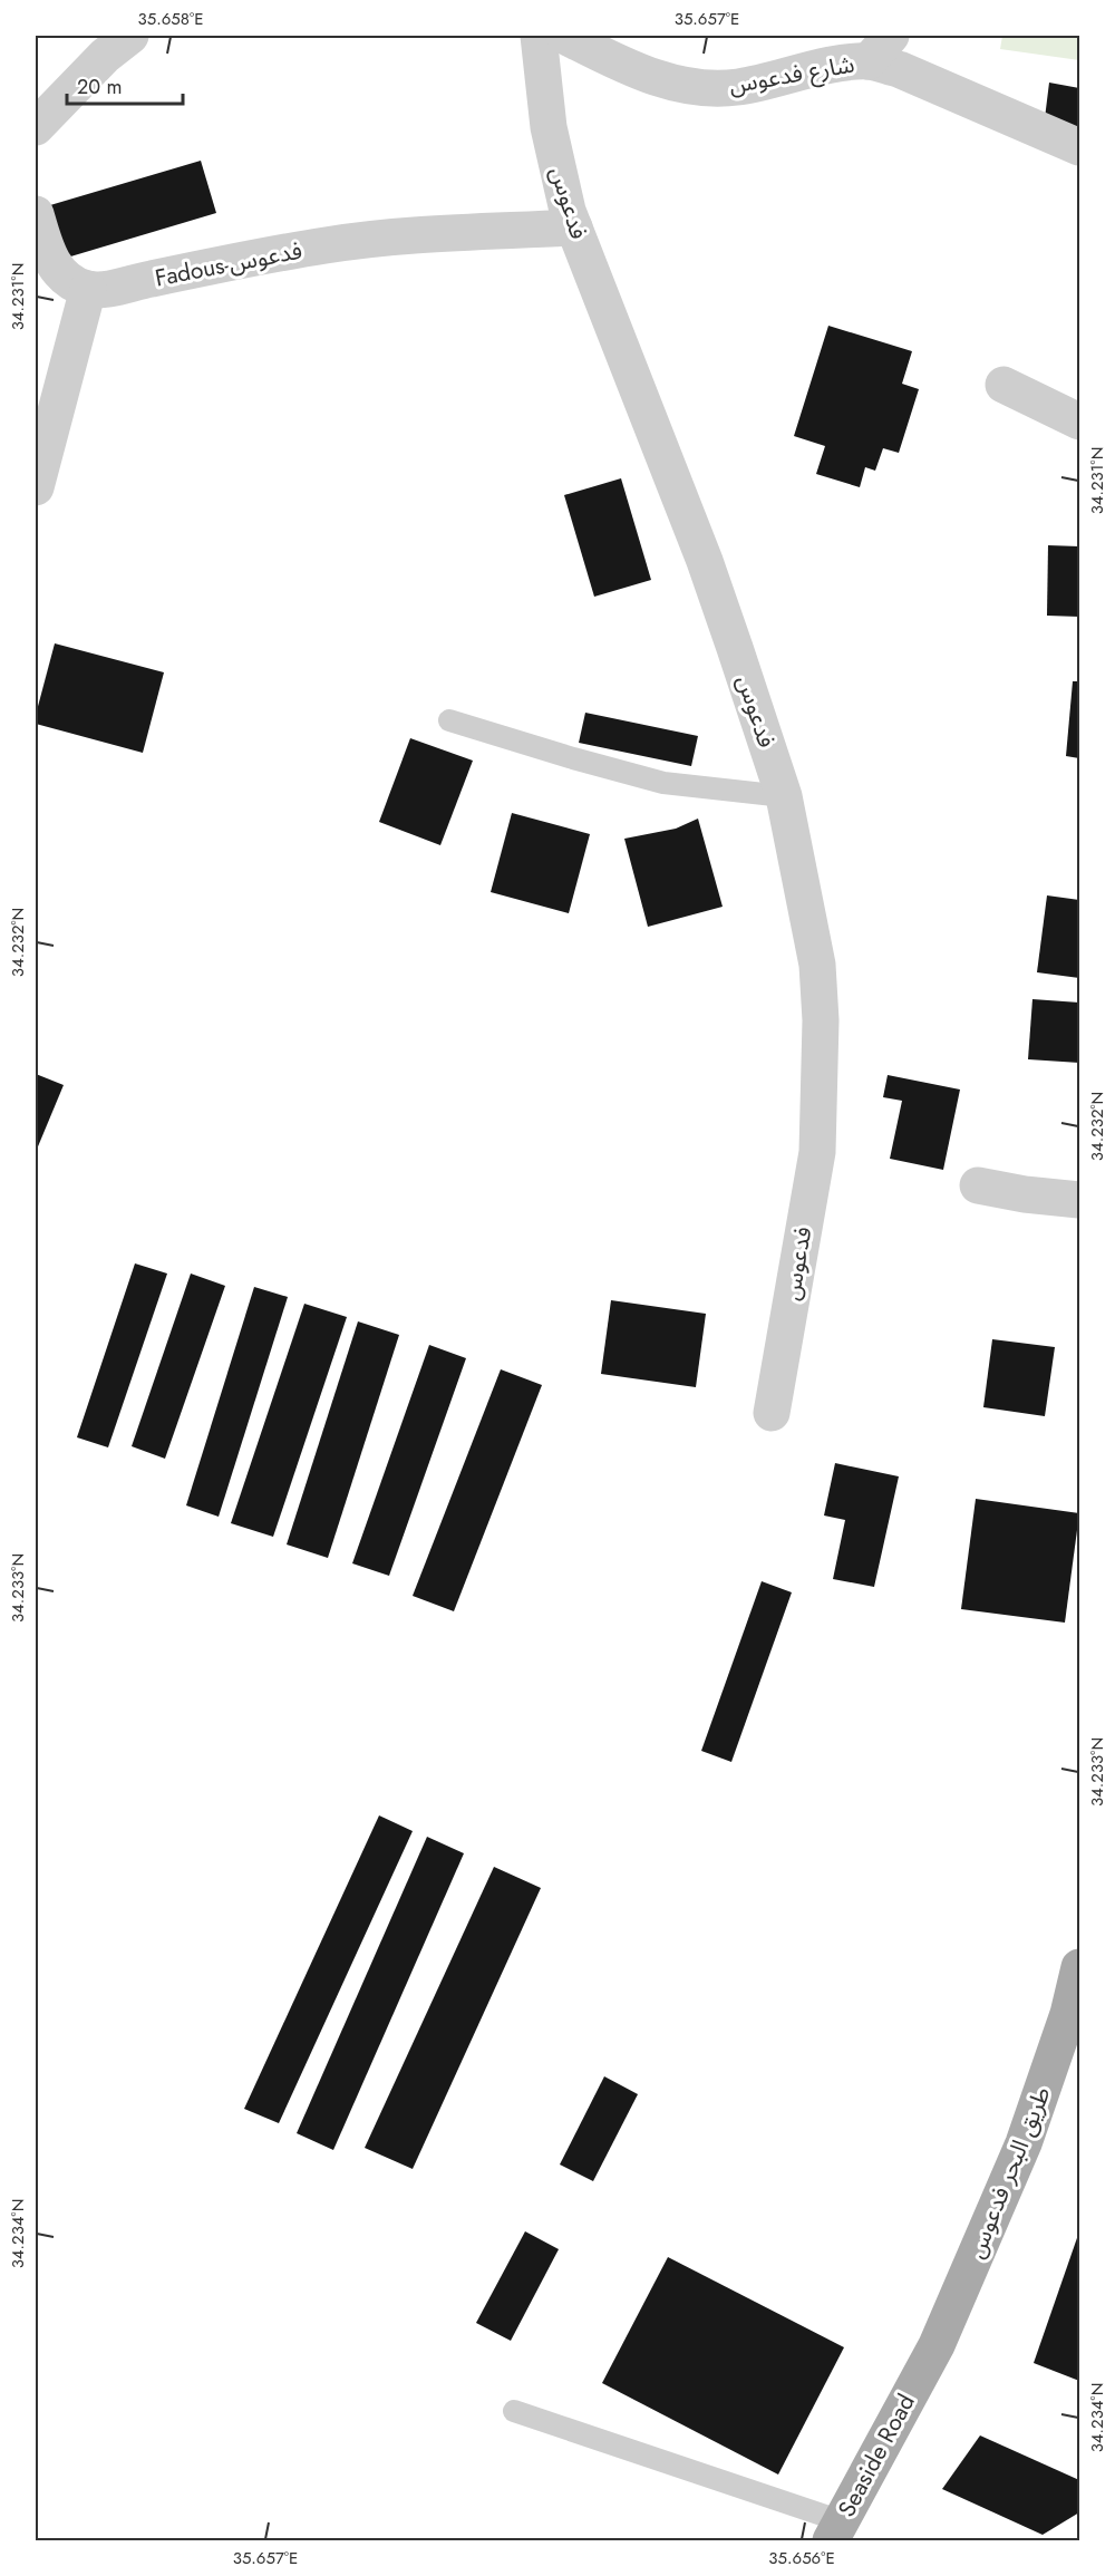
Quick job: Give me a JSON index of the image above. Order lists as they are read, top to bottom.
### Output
{
  "streets": {
    "main road": ["طريق البحر فدعوس", "Seaside Road"],
    "street": ["شارع فدعوس", "فدعوس", "Fadous-فدعوس"]
  },
  "crossings": [
    ["فدعوس", "Fadous-فدعوس"],
    ["طريق البحر فدعوس", "Seaside Road"]
  ],
  "scale_bar": "20 m",
  "coordinates": [
    "35.658°E",
    "35.657°E",
    "34.231°N",
    "34.232°N",
    "34.233°N",
    "34.234°N",
    "35.656°E"
  ]
}
